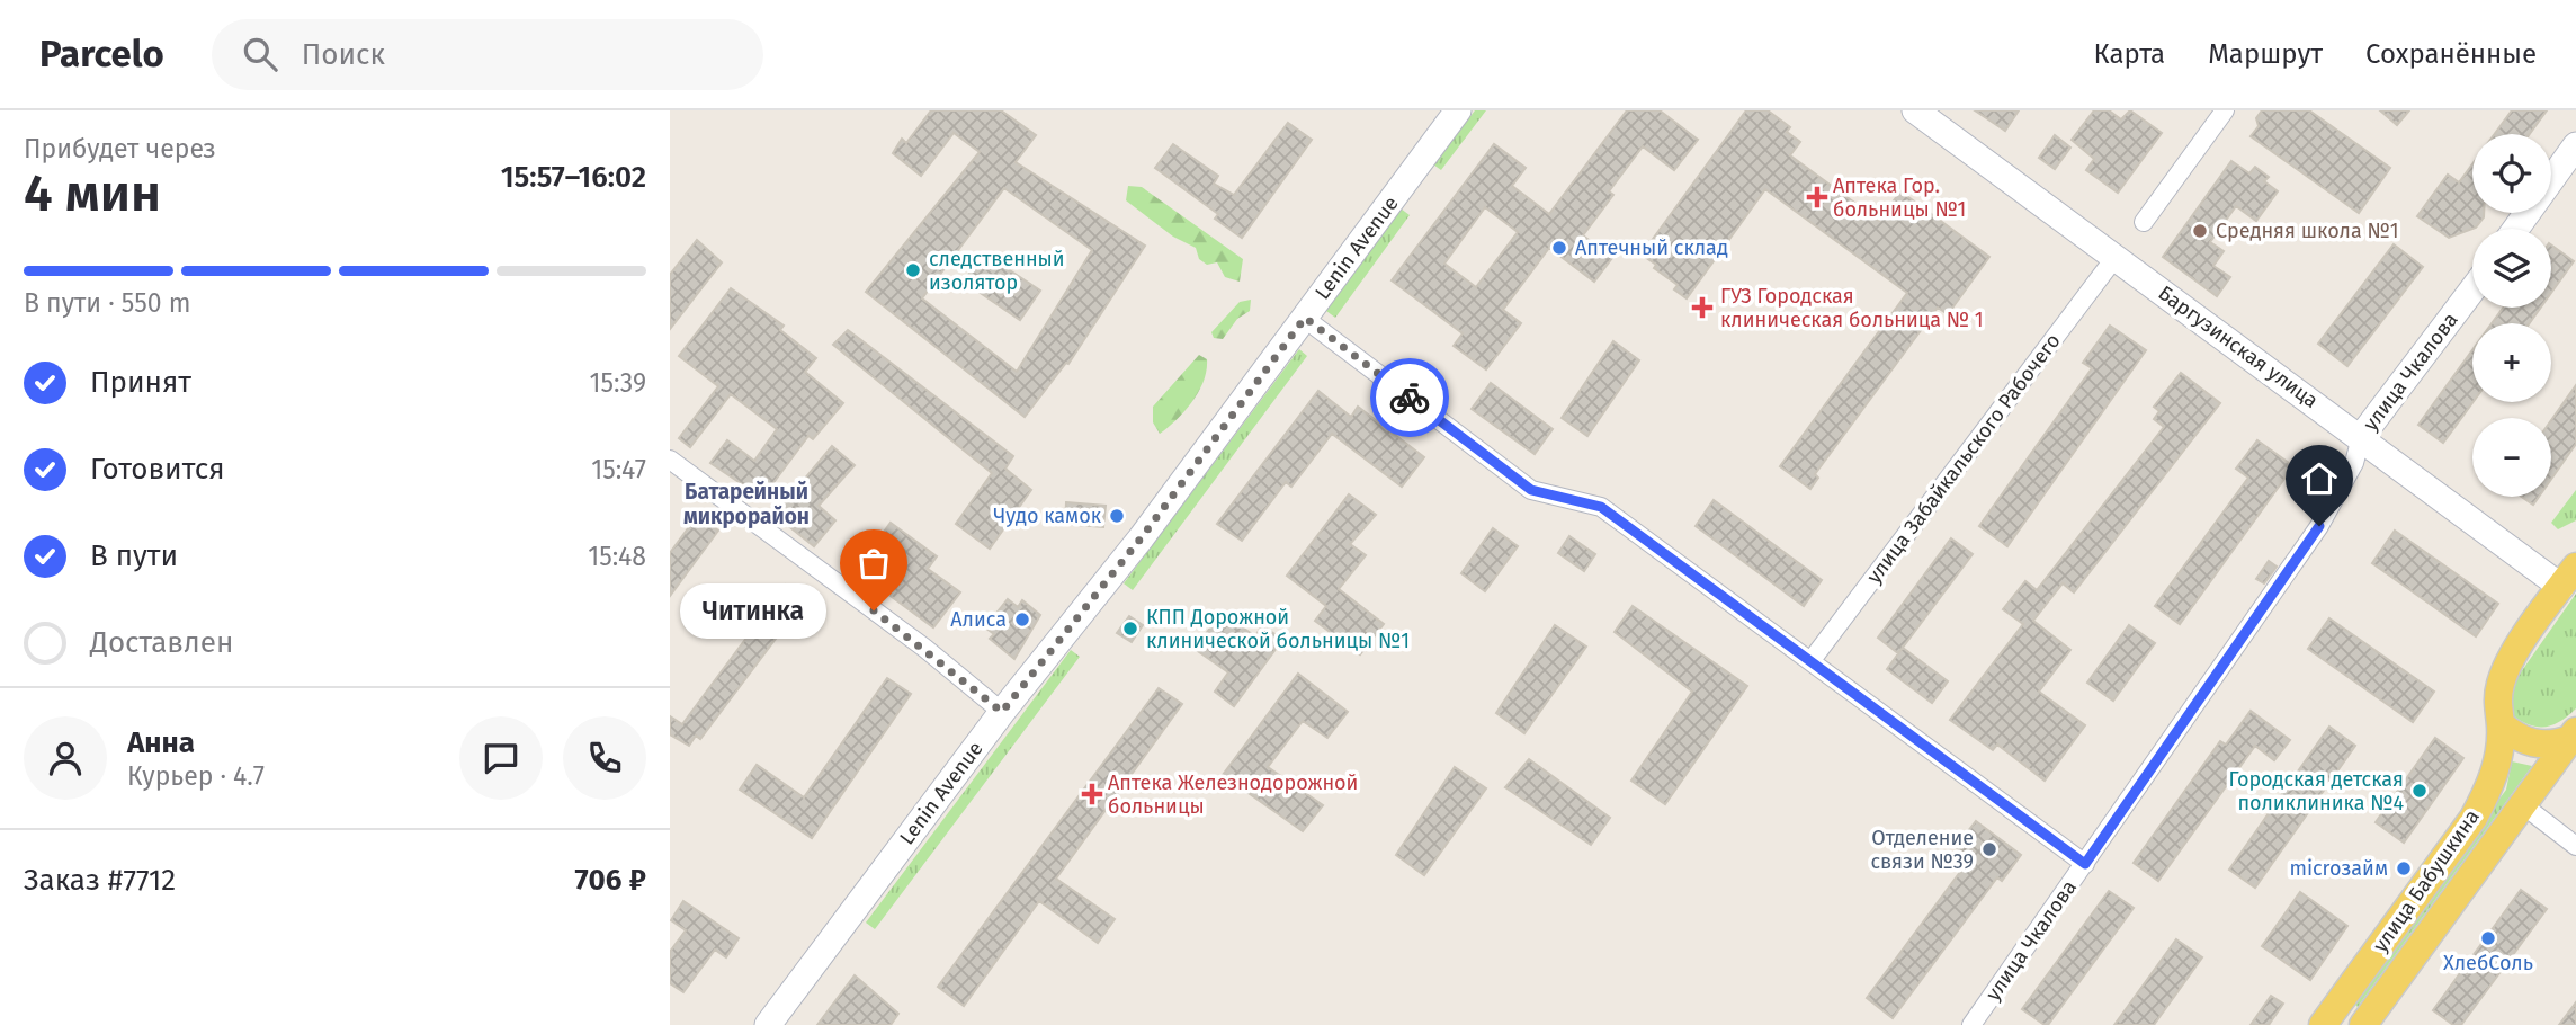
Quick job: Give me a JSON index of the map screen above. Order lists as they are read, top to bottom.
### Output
{
  "streets": {
    "main road": [
      "Lenin Avenue",
      "Баргузинская улица",
      "улица Чкалова",
      "улица Бабушкина"
    ],
    "street": ["улица Забайкальского Рабочего"]
  },
  "crossings": [
    ["Баргузинская улица", "улица Чкалова"],
    ["Баргузинская улица", "улица Забайкальского Рабочего"],
    ["Баргузинская улица", "улица Бабушкина"]
  ],
  "districts": ["Батарейный микрорайон"],
  "places": {
    "health": ["Аптека Гор. больницы №1", "ГУЗ Городская клиническая больница № 1", "Аптека Железнодорожной больницы"],
    "other": [
      "Средняя школа №1",
      "Аптечный склад",
      "следственный изолятор",
      "Чудо камок",
      "Читинка",
      "Алиса",
      "КПП Дорожной клинической больницы №1",
      "Городская детская поликлиника №4",
      "Отделение связи №39",
      "microзайм",
      "ХлебСоль"
    ]
  },
  "page": {
    "header": "Parcelo",
    "search": "Поиск",
    "nav": ["Карта", "Маршрут", "Сохранённые"],
    "heading": ["4 мин", "Прибудет через", "15:57–16:02"],
    "panel": [
      "Анна",
      "Курьер · 4.7",
      "Заказ #7712",
      "706 ₽"
    ],
    "map_buttons": ["+", "−"],
    "bar": "В пути · 550 m",
    "list": [
      ["Принят", "15:39"],
      ["Готовится", "15:47"],
      ["В пути", "15:48"],
      "Доставлен"
    ],
    "bubble": "Читинка"
  }
}
